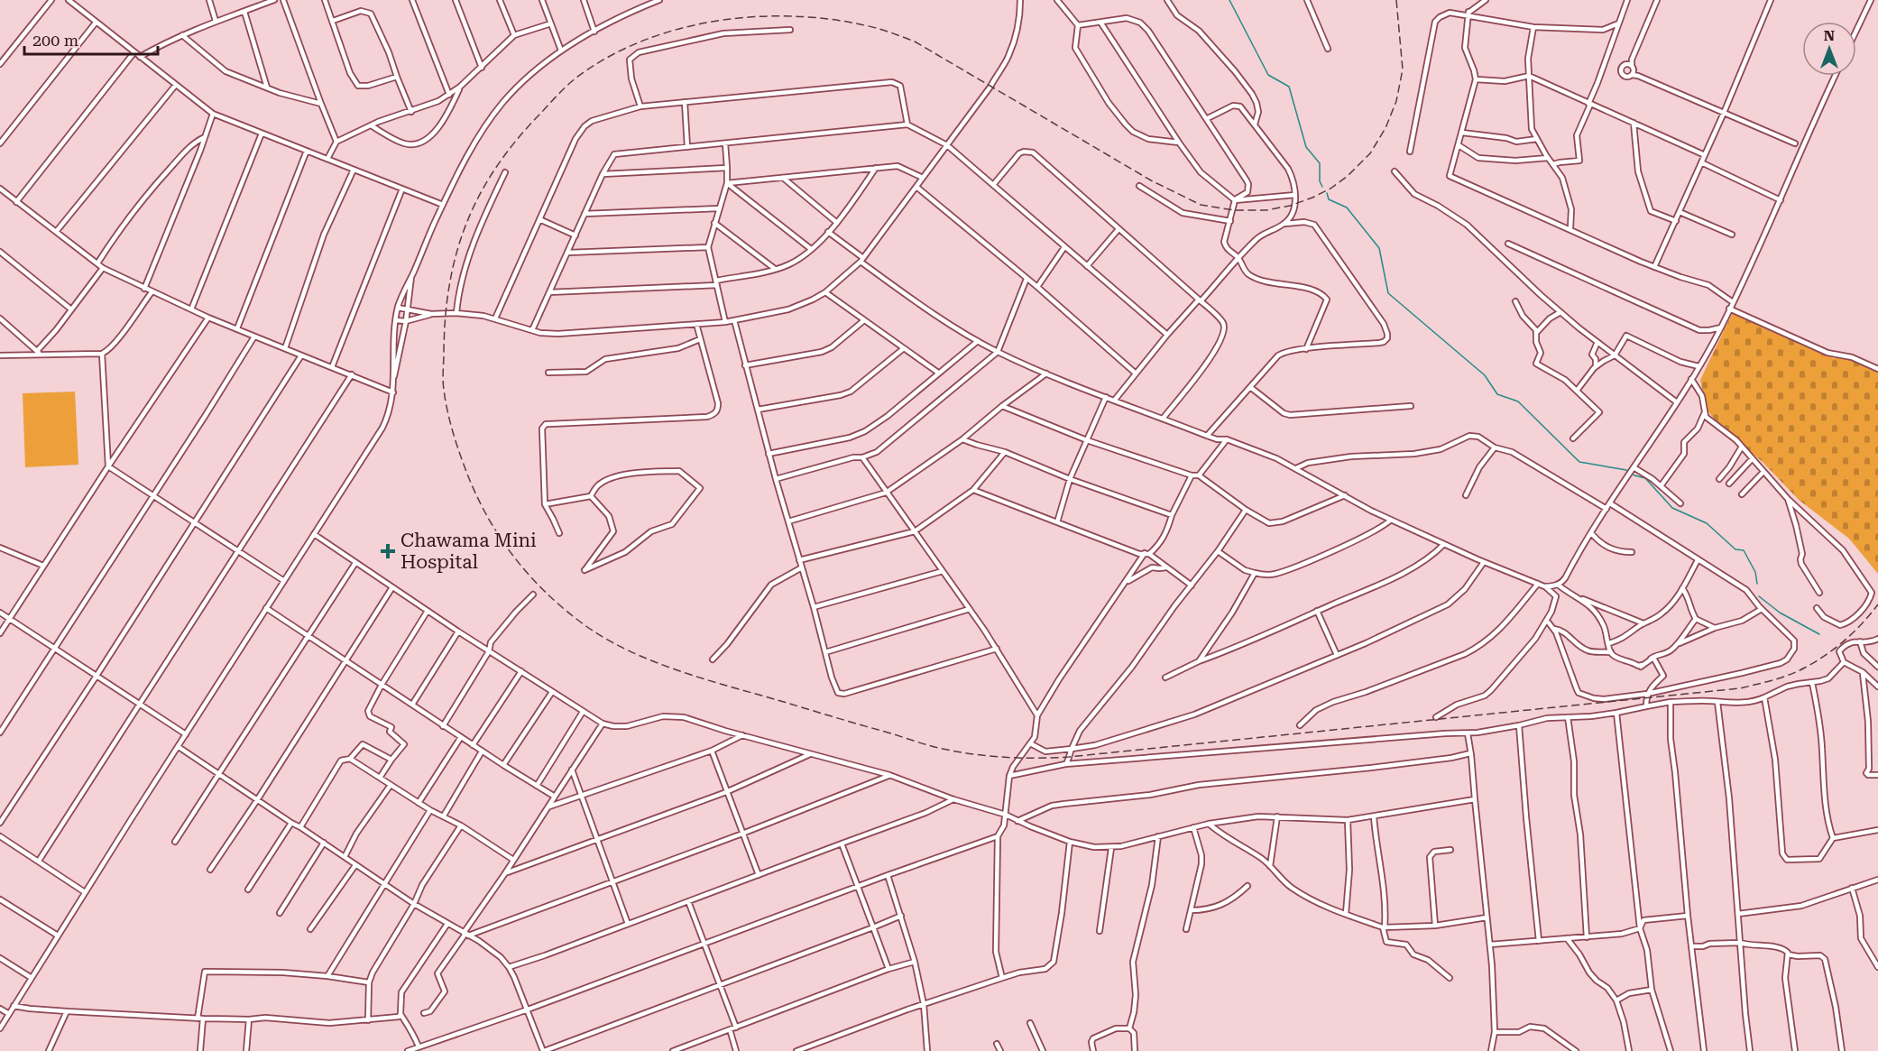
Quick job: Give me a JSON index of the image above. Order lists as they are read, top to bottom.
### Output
{
  "places": {
    "health": ["Chawama Mini Hospital"]
  },
  "scale_bar": "200 m",
  "north": "top"
}
